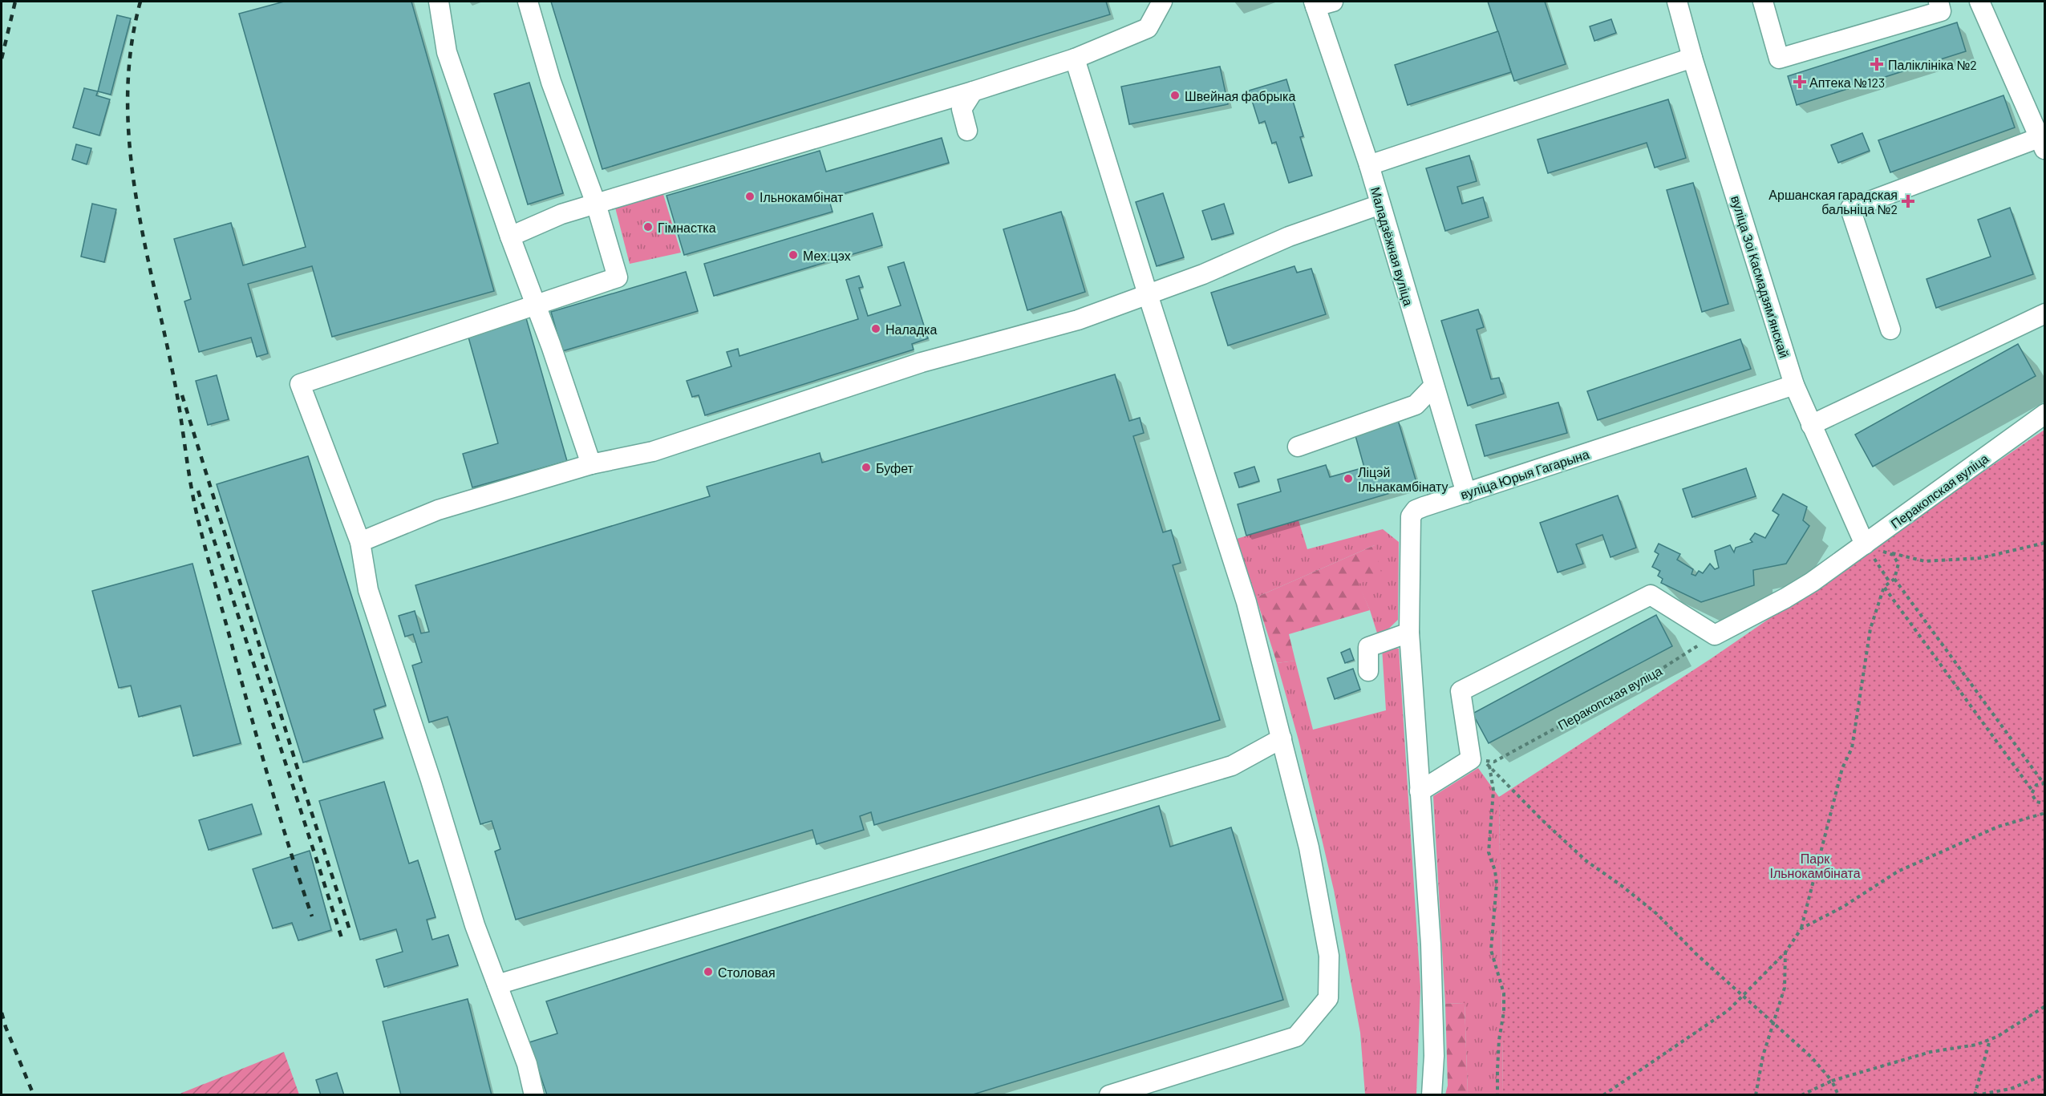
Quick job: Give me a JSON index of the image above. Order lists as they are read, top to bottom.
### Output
{
  "streets": {
    "street": [
      "Маладзёжная вуліца",
      "вуліца Зоі Касмадзямʼянскай",
      "вуліца Юрыя Гагарына",
      "Перакопская вуліца"
    ]
  },
  "crossings": [
    ["Маладзёжная вуліца", "вуліца Юрыя Гагарына"],
    ["вуліца Зоі Касмадзямʼянскай", "вуліца Юрыя Гагарына"],
    ["вуліца Зоі Касмадзямʼянскай", "Перакопская вуліца"]
  ],
  "parks": ["Парк Ільнокамбіната"],
  "places": {
    "health": ["Паліклініка №2", "Аптека №123", "Аршанская гарадская бальніца №2"],
    "other": [
      "Швейная фабрыка",
      "Ільнокамбінат",
      "Гімнастка",
      "Мех.цэх",
      "Наладка",
      "Буфет",
      "Ліцэй Ільнакамбінату",
      "Столовая"
    ]
  }
}
